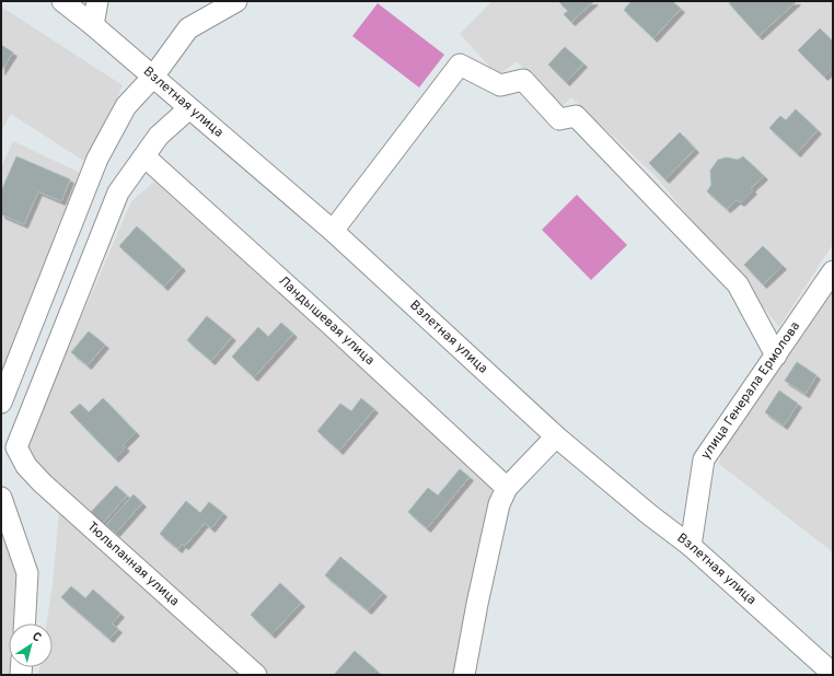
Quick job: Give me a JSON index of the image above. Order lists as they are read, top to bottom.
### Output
{
  "streets": {
    "street": [
      "Взлетная улица",
      "Ландышевая улица",
      "улица Генерала Ермолова",
      "Тюльпанная улица"
    ]
  },
  "crossings": [
    ["Взлетная улица", "улица Генерала Ермолова"],
    ["Ландышевая улица", "Тюльпанная улица"]
  ],
  "north": "top right"
}
